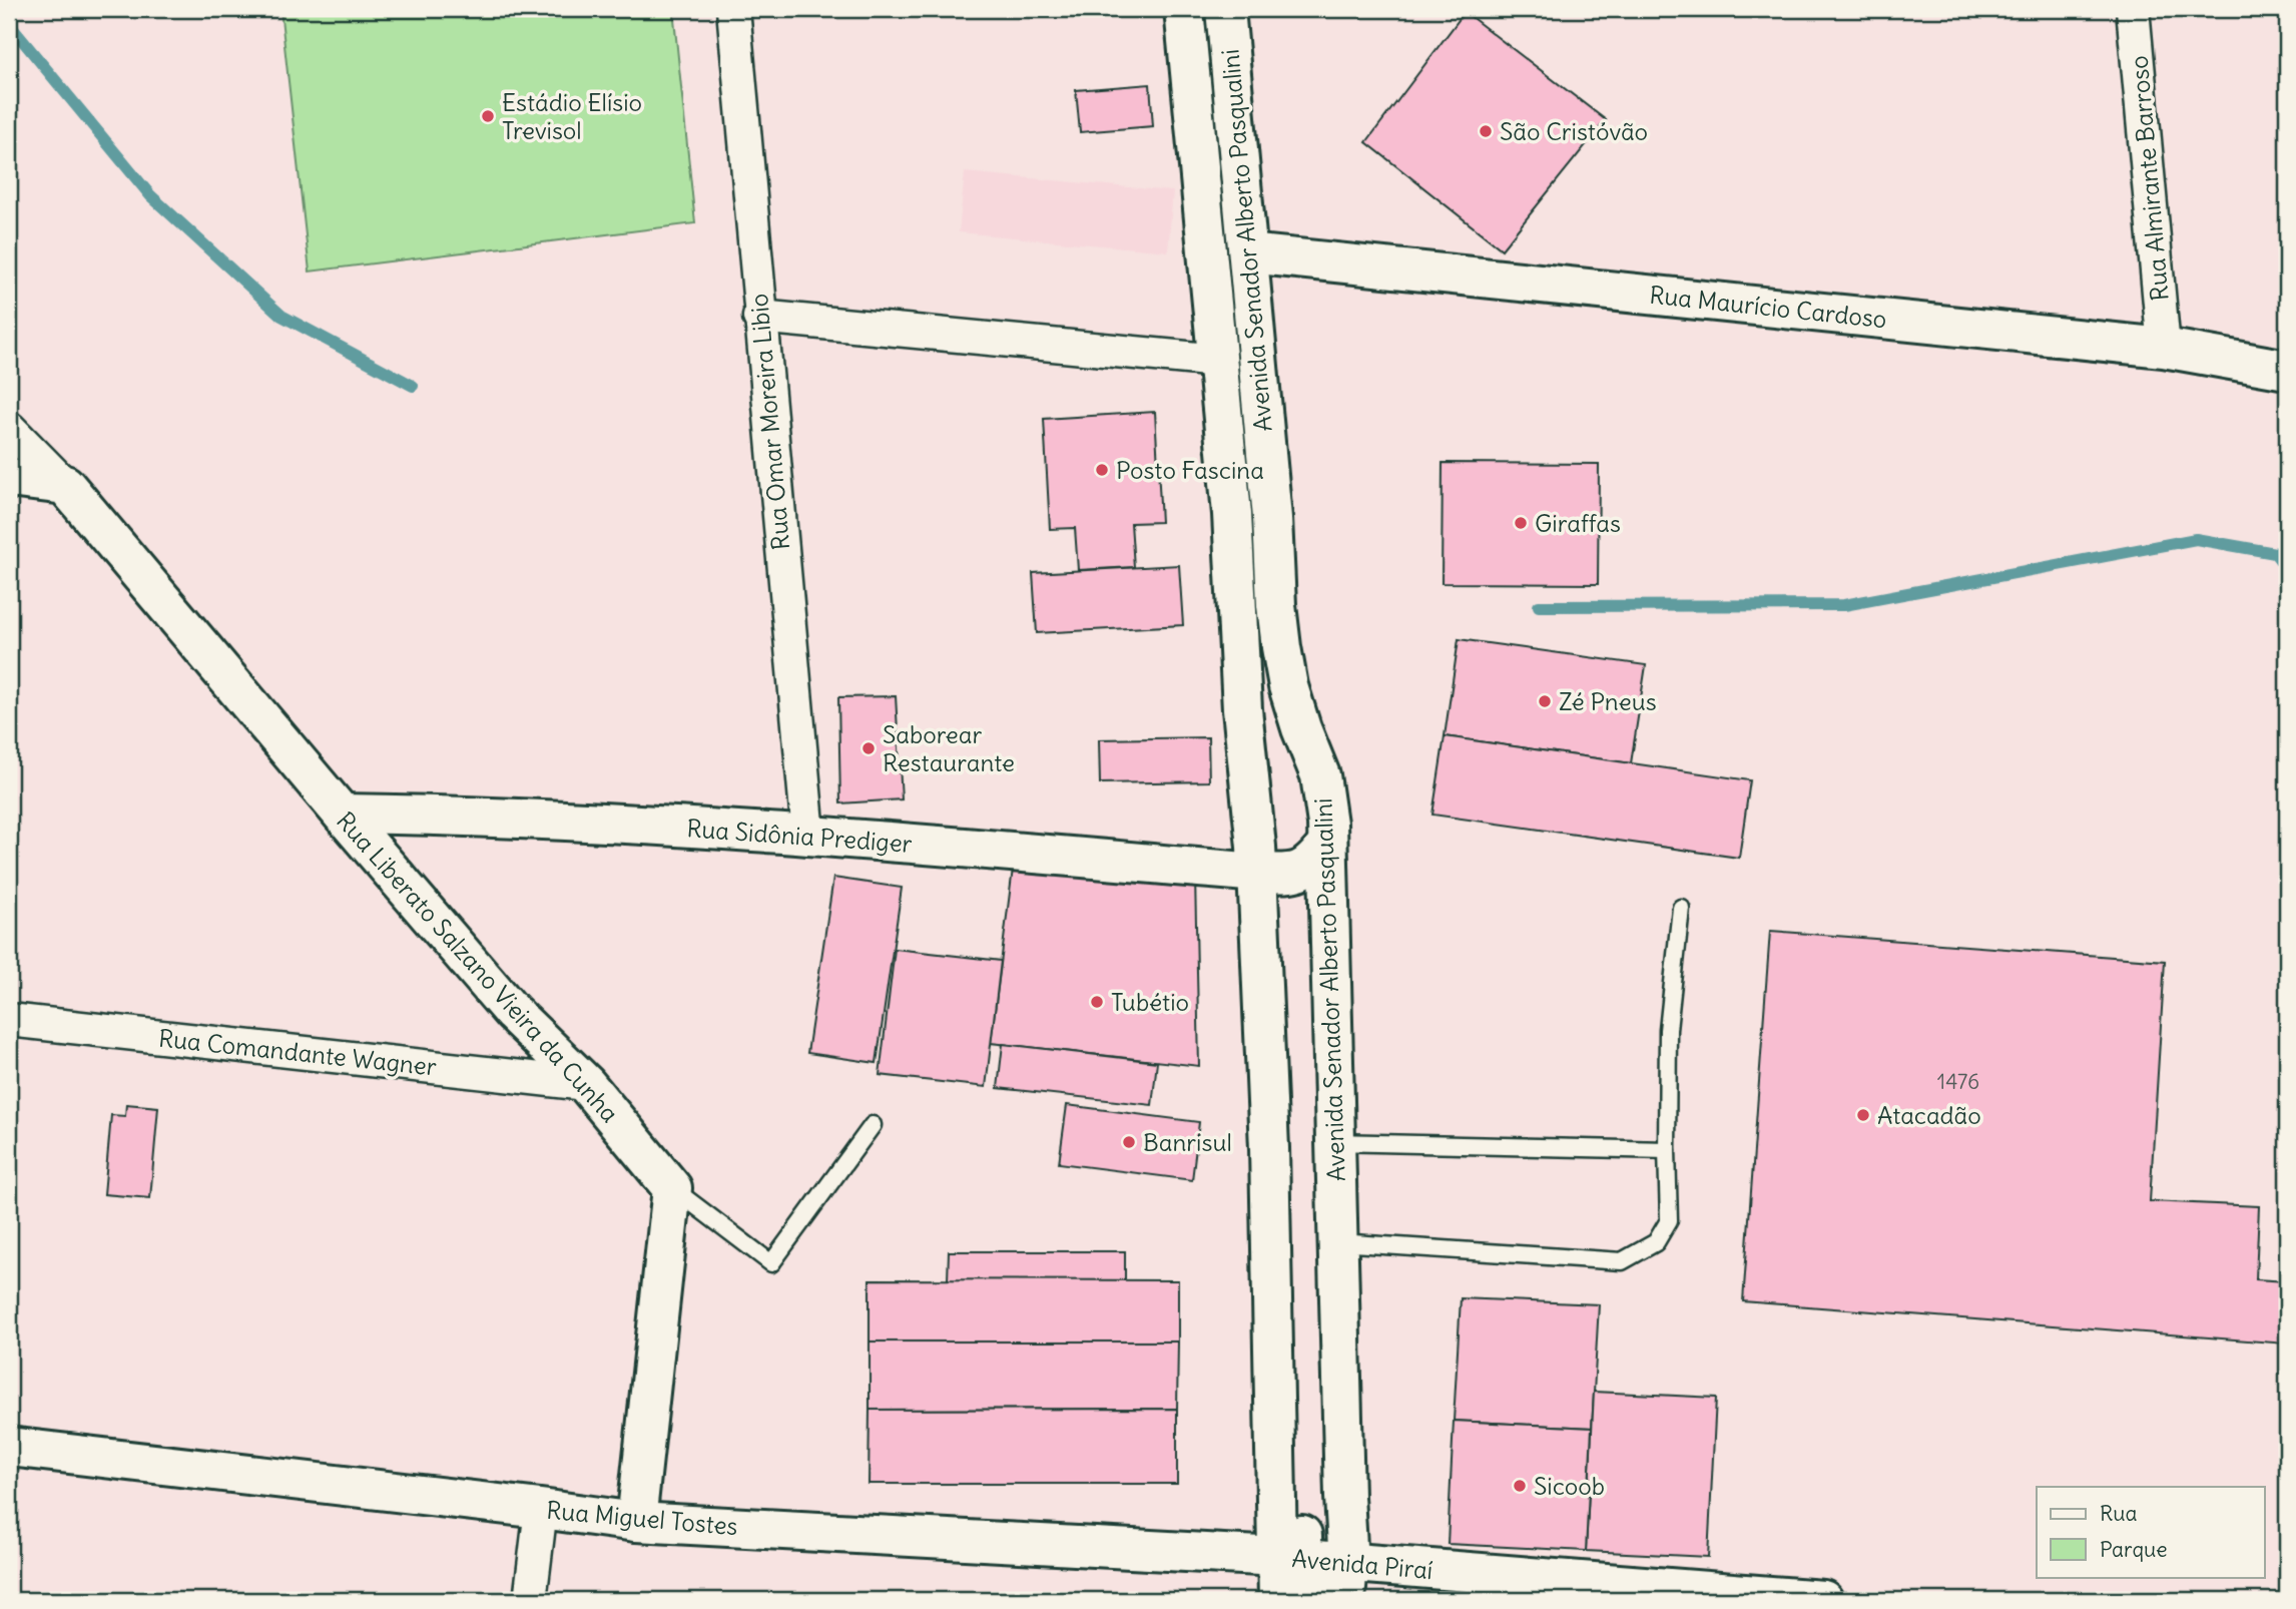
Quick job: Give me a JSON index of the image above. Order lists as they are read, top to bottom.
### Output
{
  "streets": {
    "street": [
      "Rua Almirante Barroso",
      "Avenida Senador Alberto Pasqualini",
      "Rua Maurício Cardoso",
      "Rua Omar Moreira Libio",
      "Rua Sidônia Prediger",
      "Rua Liberato Salzano Vieira da Cunha",
      "Rua Comandante Wagner",
      "Rua Miguel Tostes",
      "Avenida Piraí"
    ]
  },
  "crossings": [
    ["Rua Almirante Barroso", "Rua Maurício Cardoso"],
    ["Avenida Senador Alberto Pasqualini", "Rua Maurício Cardoso"],
    ["Avenida Senador Alberto Pasqualini", "Rua Sidônia Prediger"],
    ["Avenida Senador Alberto Pasqualini", "Rua Miguel Tostes"],
    ["Avenida Senador Alberto Pasqualini", "Avenida Piraí"],
    ["Rua Omar Moreira Libio", "Rua Sidônia Prediger"],
    ["Rua Sidônia Prediger", "Rua Liberato Salzano Vieira da Cunha"],
    ["Rua Liberato Salzano Vieira da Cunha", "Rua Comandante Wagner"],
    ["Rua Miguel Tostes", "Avenida Piraí"]
  ],
  "places": [
    "Estádio Elísio Trevisol",
    "São Cristóvão",
    "Posto Fascina",
    "Giraffas",
    "Zé Pneus",
    "Saborear Restaurante",
    "Tubétio",
    "Atacadão",
    "Banrisul",
    "Sicoob"
  ],
  "house_numbers": ["1476"],
  "legend": ["Rua", "Parque"]
}
